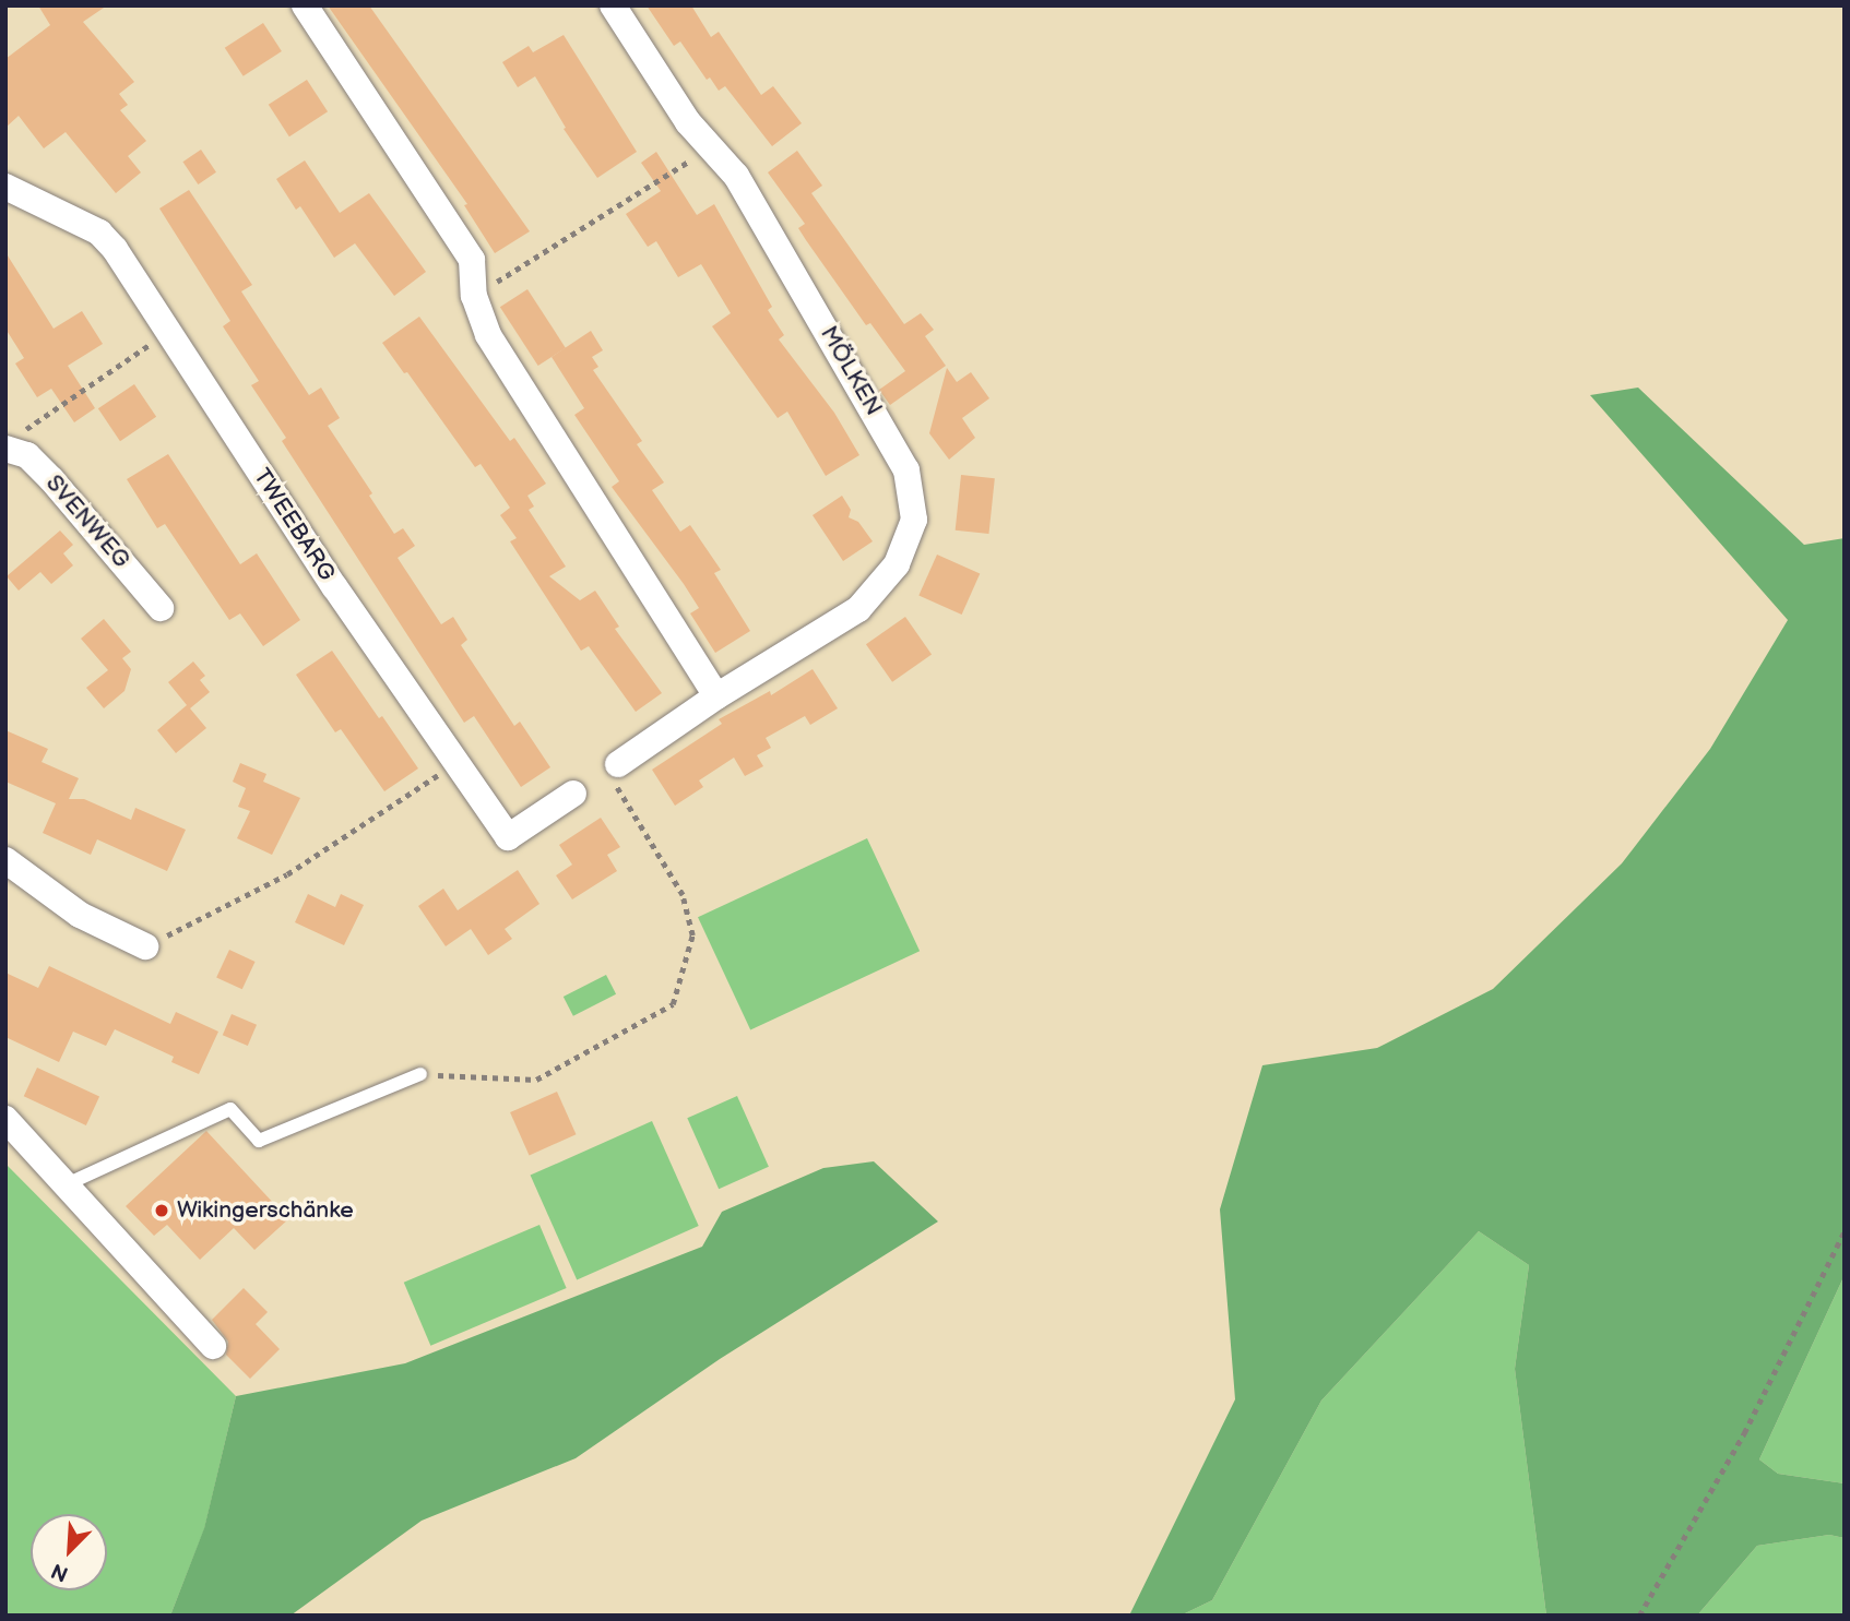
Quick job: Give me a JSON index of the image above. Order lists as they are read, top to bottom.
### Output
{
  "streets": {
    "street": ["MÖLKEN", "SVENWEG", "TWEEBARG"]
  },
  "places": ["Wikingerschänke"],
  "north": "bottom left"
}
